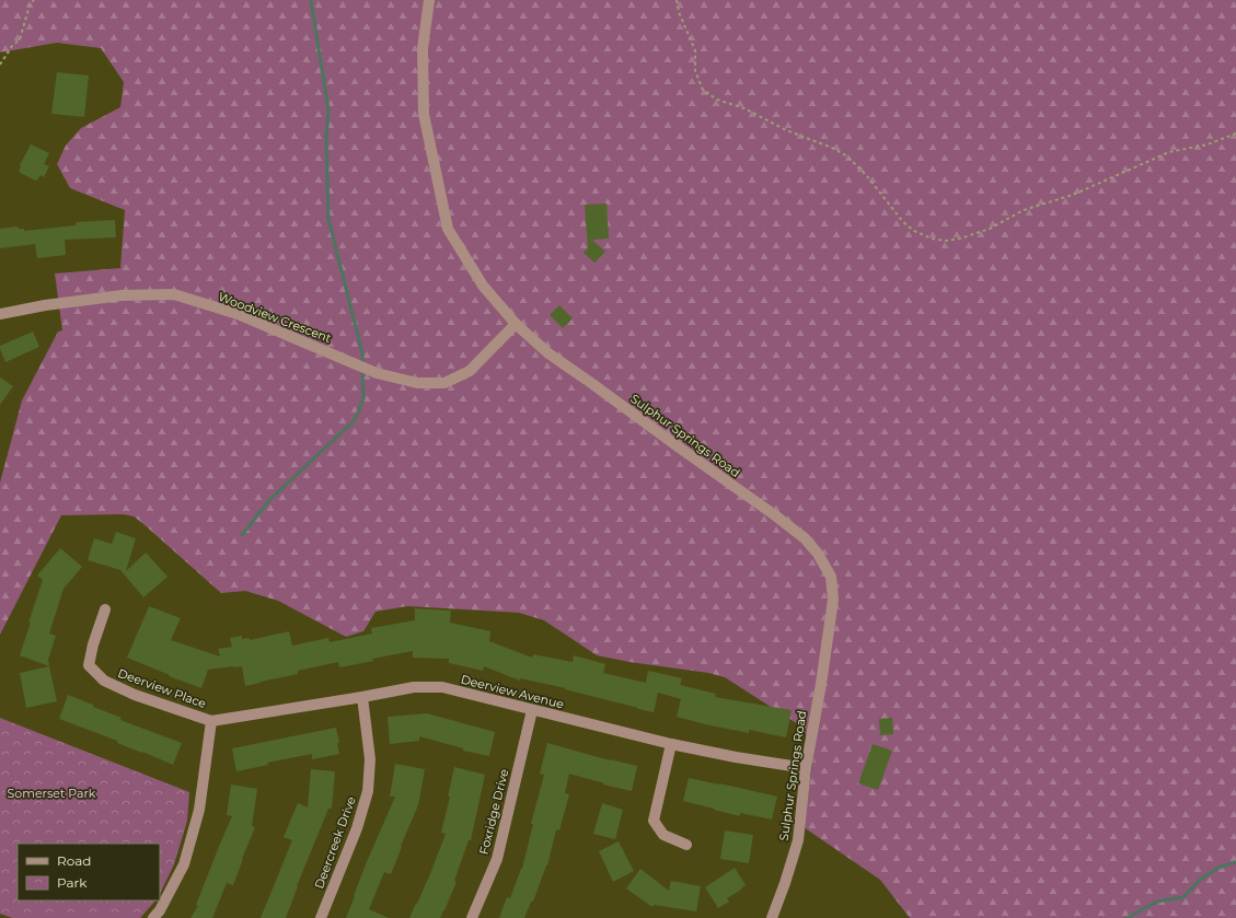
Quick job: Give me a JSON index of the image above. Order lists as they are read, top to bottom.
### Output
{
  "streets": {
    "street": [
      "Woodview Crescent",
      "Sulphur Springs Road",
      "Deerview Place",
      "Deerview Avenue",
      "Foxridge Drive",
      "Deercreek Drive"
    ]
  },
  "crossings": [
    ["Woodview Crescent", "Sulphur Springs Road"],
    ["Sulphur Springs Road", "Deerview Avenue"],
    ["Deerview Place", "Deerview Avenue"],
    ["Deerview Avenue", "Foxridge Drive"],
    ["Deerview Avenue", "Deercreek Drive"]
  ],
  "parks": ["Somerset Park"],
  "legend": ["Road", "Park"]
}
